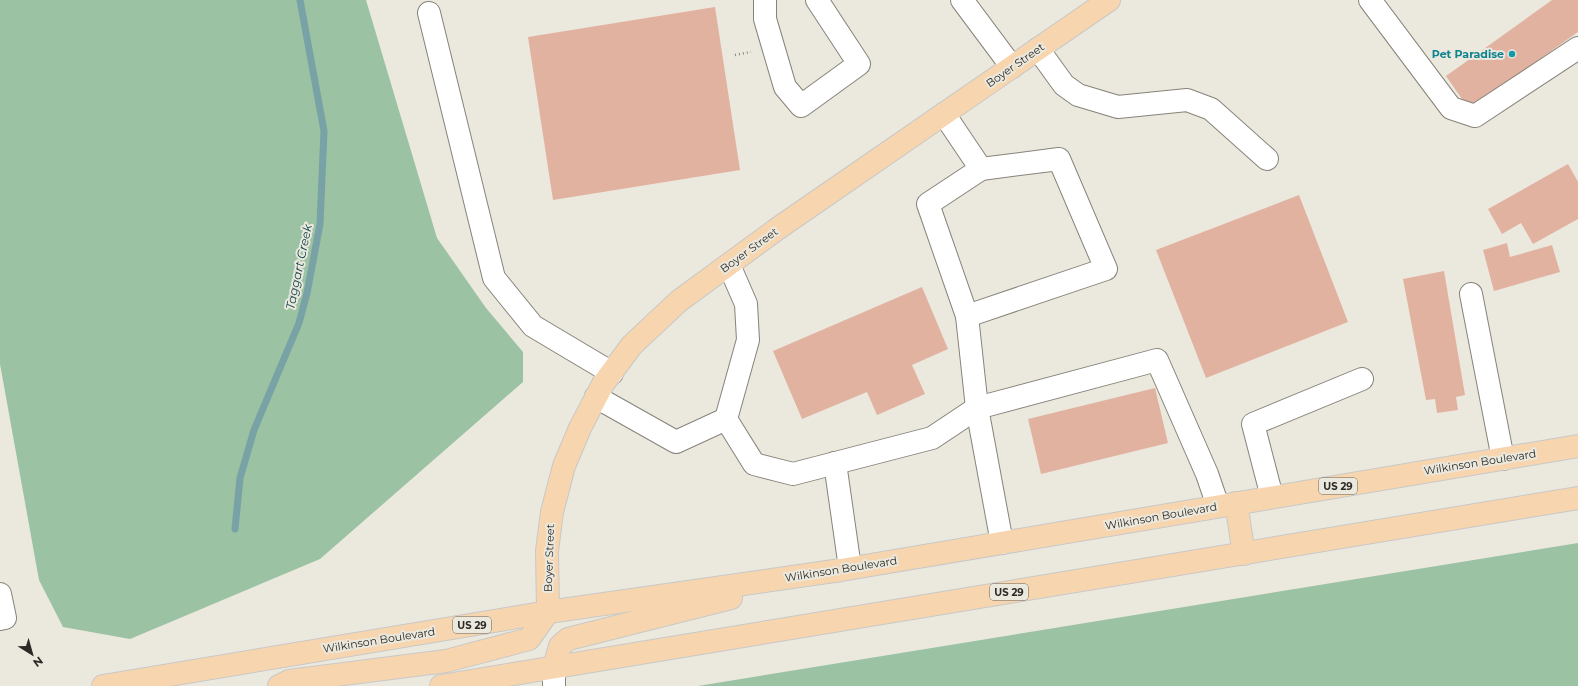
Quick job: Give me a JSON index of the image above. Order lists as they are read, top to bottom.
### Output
{
  "streets": {
    "main road": ["Boyer Street", "Wilkinson Boulevard", "US 29"]
  },
  "crossings": [
    ["Boyer Street", "Wilkinson Boulevard"]
  ],
  "water": ["Taggart Creek"],
  "places": ["Pet Paradise"],
  "north": "bottom right"
}
